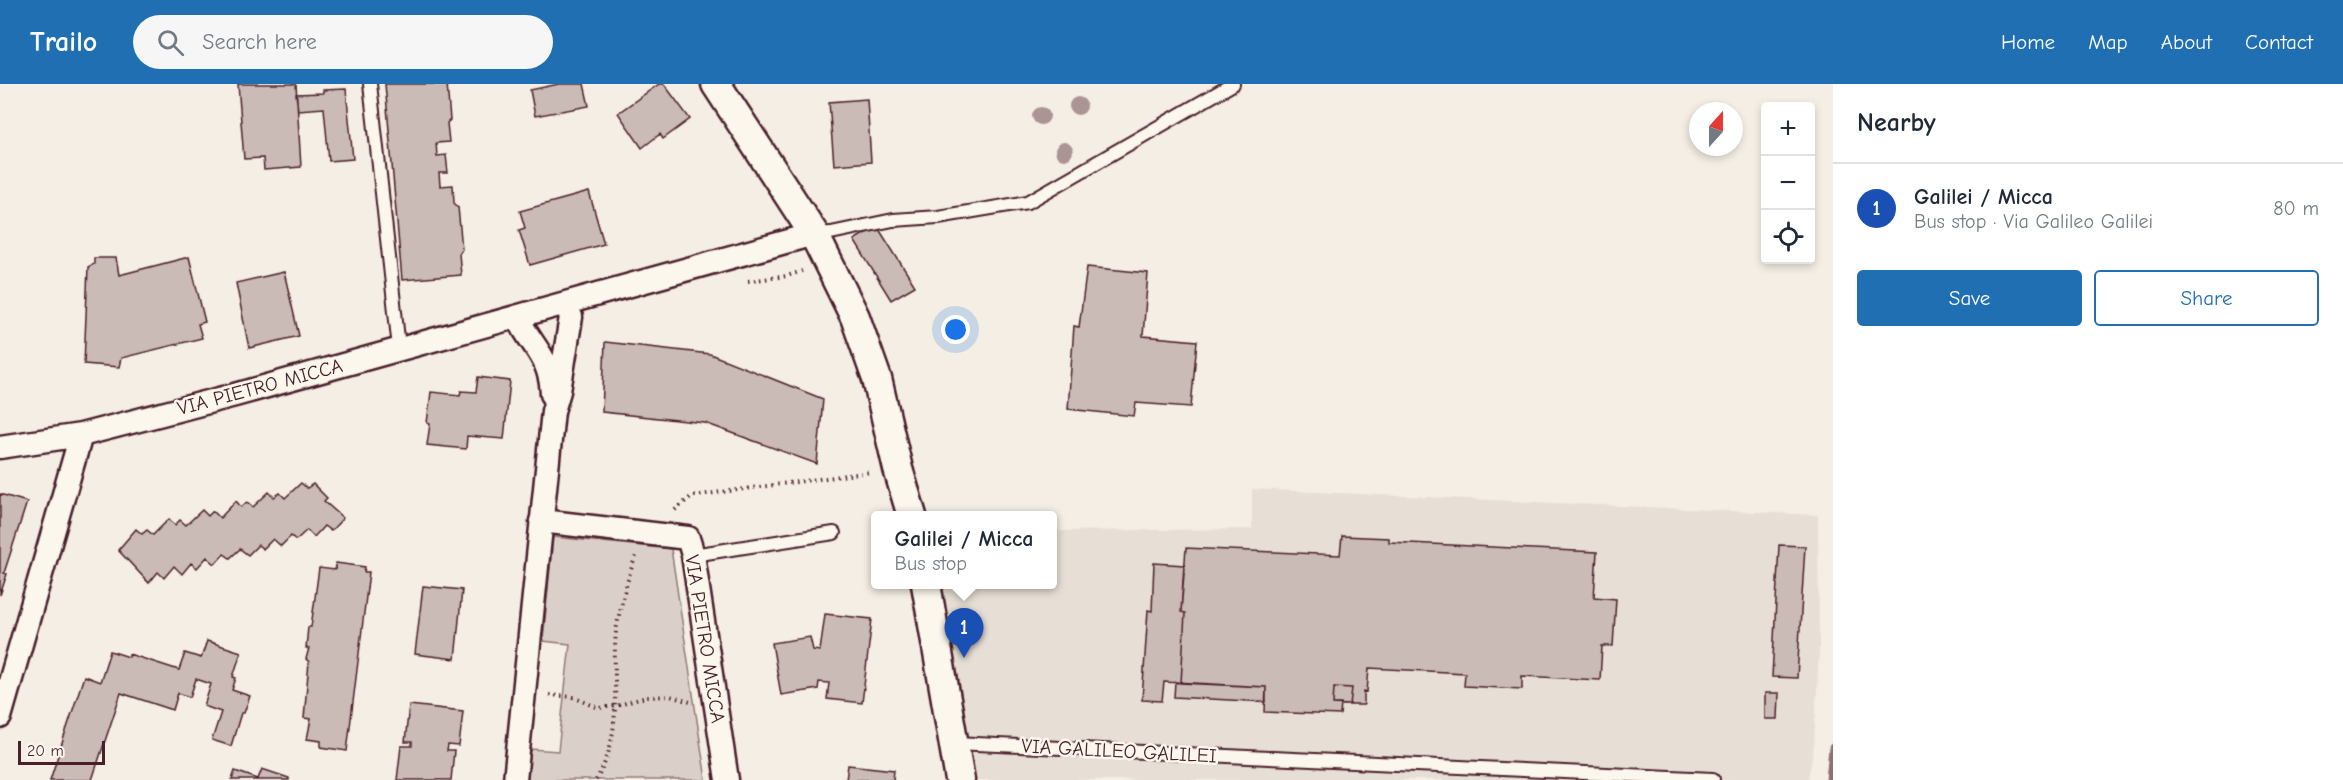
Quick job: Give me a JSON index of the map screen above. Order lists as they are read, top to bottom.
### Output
{
  "streets": {
    "street": ["VIA PIETRO MICCA"],
    "lane": ["VIA GALILEO GALILEI"]
  },
  "scale_bar": "20 m",
  "north": "top",
  "page": {
    "header": "Trailo",
    "search": "Search here",
    "nav": [
      "Home",
      "Map",
      "About",
      "Contact"
    ],
    "heading": "Nearby",
    "map_buttons": ["+", "−"],
    "list": [
      {
        "mark": "1",
        "name": "Galilei / Micca",
        "note": "Bus stop · Via Galileo Galilei",
        "value": "80 m"
      }
    ],
    "buttons": ["Save", "Share"],
    "popup": ["Galilei / Micca", "Bus stop"],
    "pins": "1",
    "scale": "20 m"
  }
}
